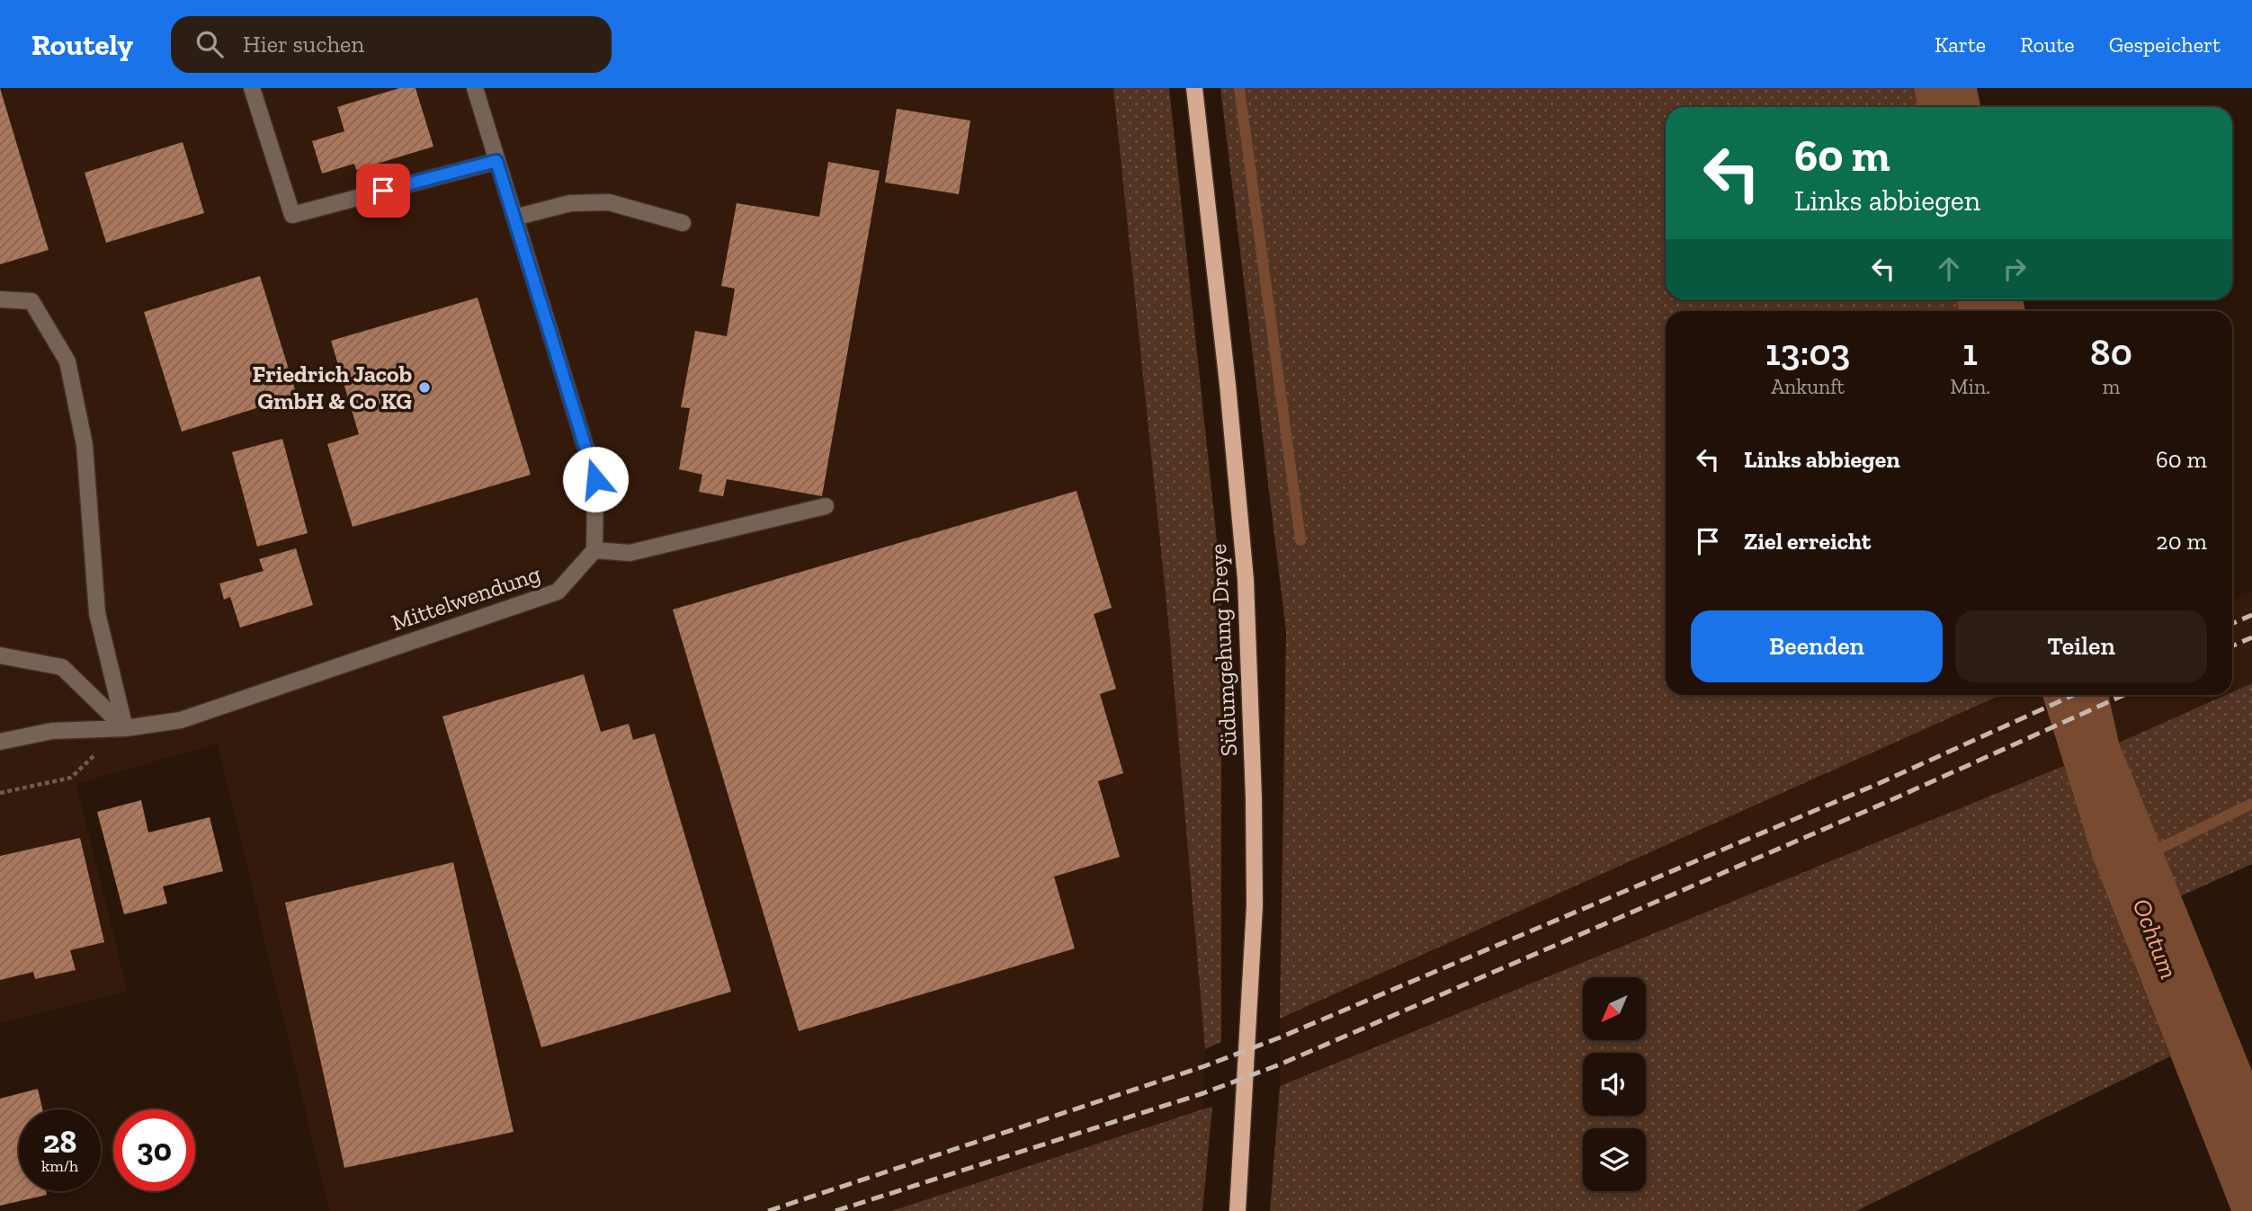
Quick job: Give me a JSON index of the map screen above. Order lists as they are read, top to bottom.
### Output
{
  "streets": {
    "main road": ["Südumgehung Dreye"],
    "street": ["Mittelwendung"]
  },
  "water": ["Ochtum"],
  "places": ["Friedrich Jacob GmbH & Co KG"],
  "north": "bottom left",
  "page": {
    "header": "Routely",
    "search": "Hier suchen",
    "nav": ["Karte", "Route", "Gespeichert"],
    "turn": ["60 m", "Links abbiegen"],
    "eta": [
      "13:03",
      "Ankunft",
      "1",
      "Min.",
      "80",
      "m"
    ],
    "list": [
      {
        "name": "Links abbiegen",
        "value": "60 m"
      },
      {
        "name": "Ziel erreicht",
        "value": "20 m"
      }
    ],
    "buttons": ["Beenden", "Teilen"],
    "speed": "28 km/h",
    "limit": "30"
  }
}
